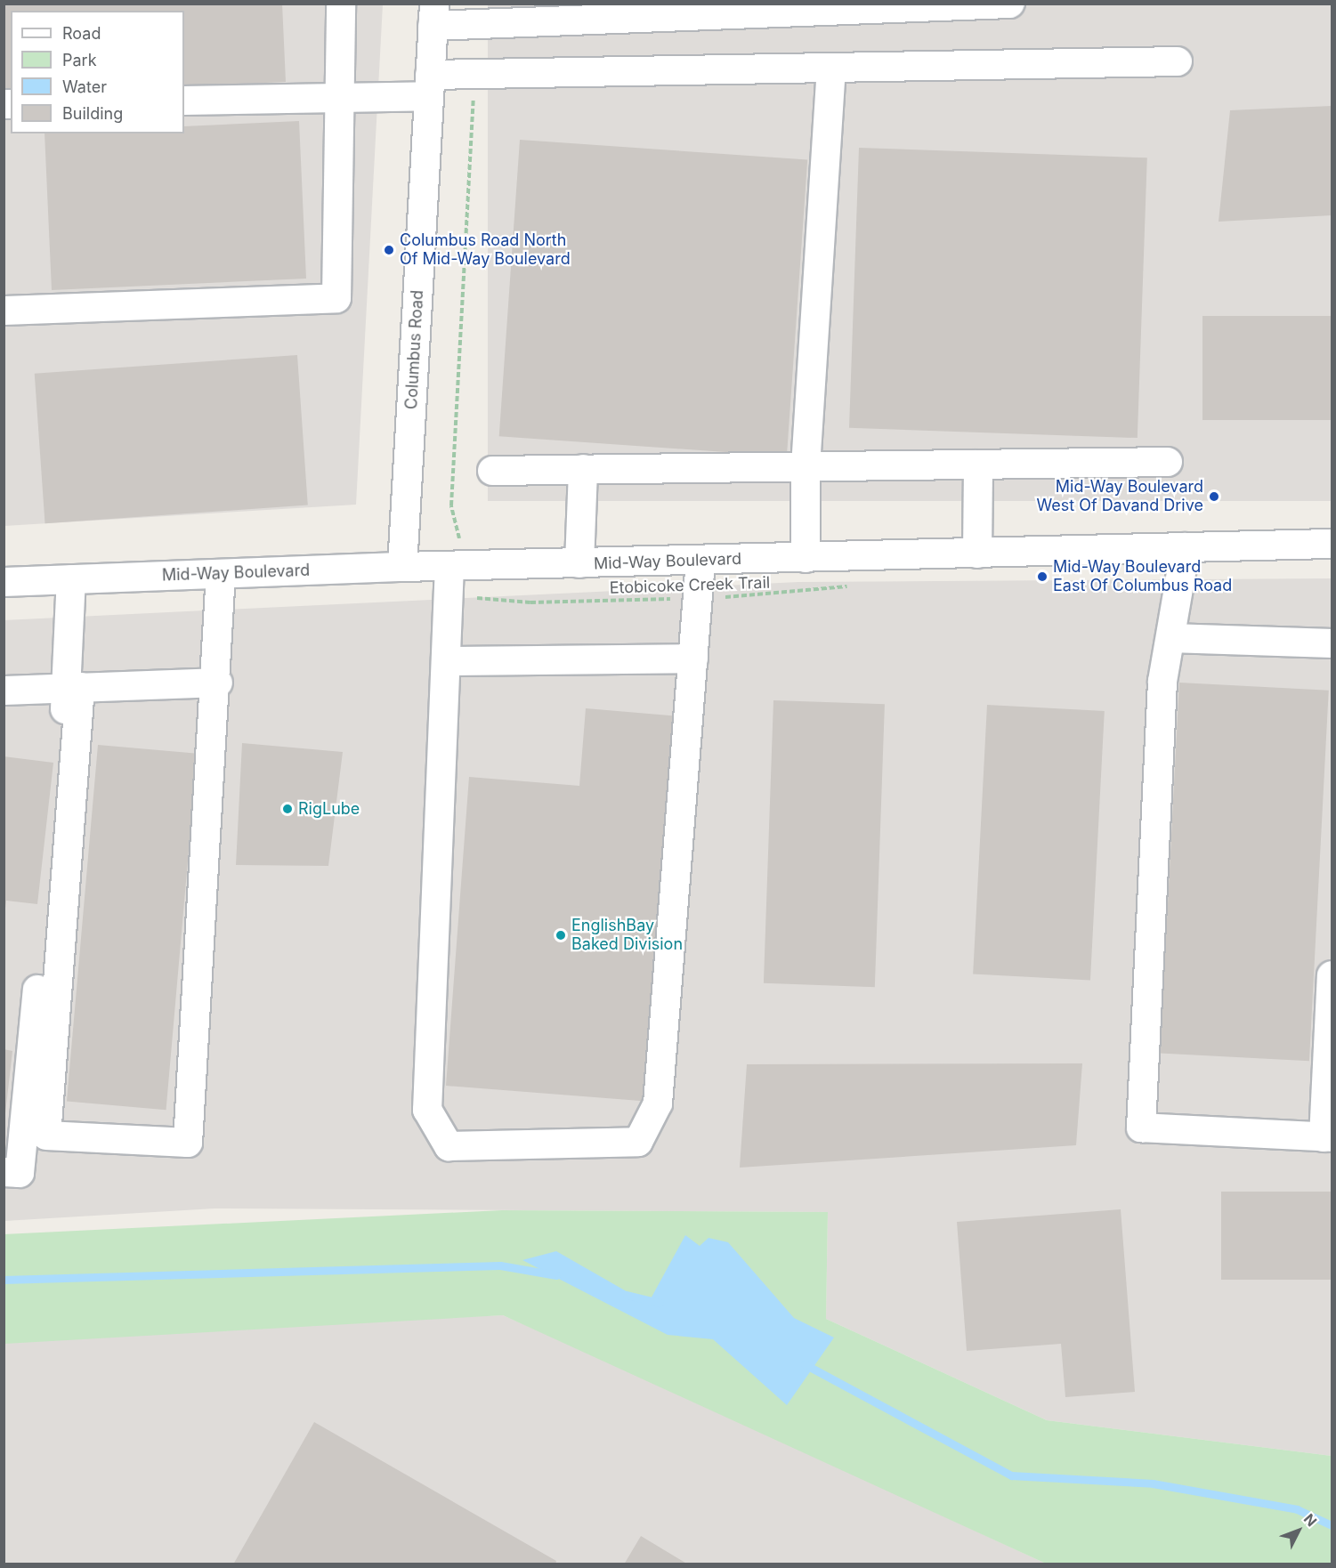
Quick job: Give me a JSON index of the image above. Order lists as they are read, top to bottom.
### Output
{
  "streets": {
    "street": ["Columbus Road", "Mid-Way Boulevard"],
    "path": ["Etobicoke Creek Trail"]
  },
  "crossings": [
    ["Columbus Road", "Mid-Way Boulevard"]
  ],
  "places": [
    "Columbus Road North Of Mid-Way Boulevard",
    "Mid-Way Boulevard West Of Davand Drive",
    "Mid-Way Boulevard East Of Columbus Road",
    "RigLube",
    "EnglishBay Baked Division"
  ],
  "legend": [
    "Road",
    "Park",
    "Water",
    "Building"
  ],
  "north": "top right"
}
